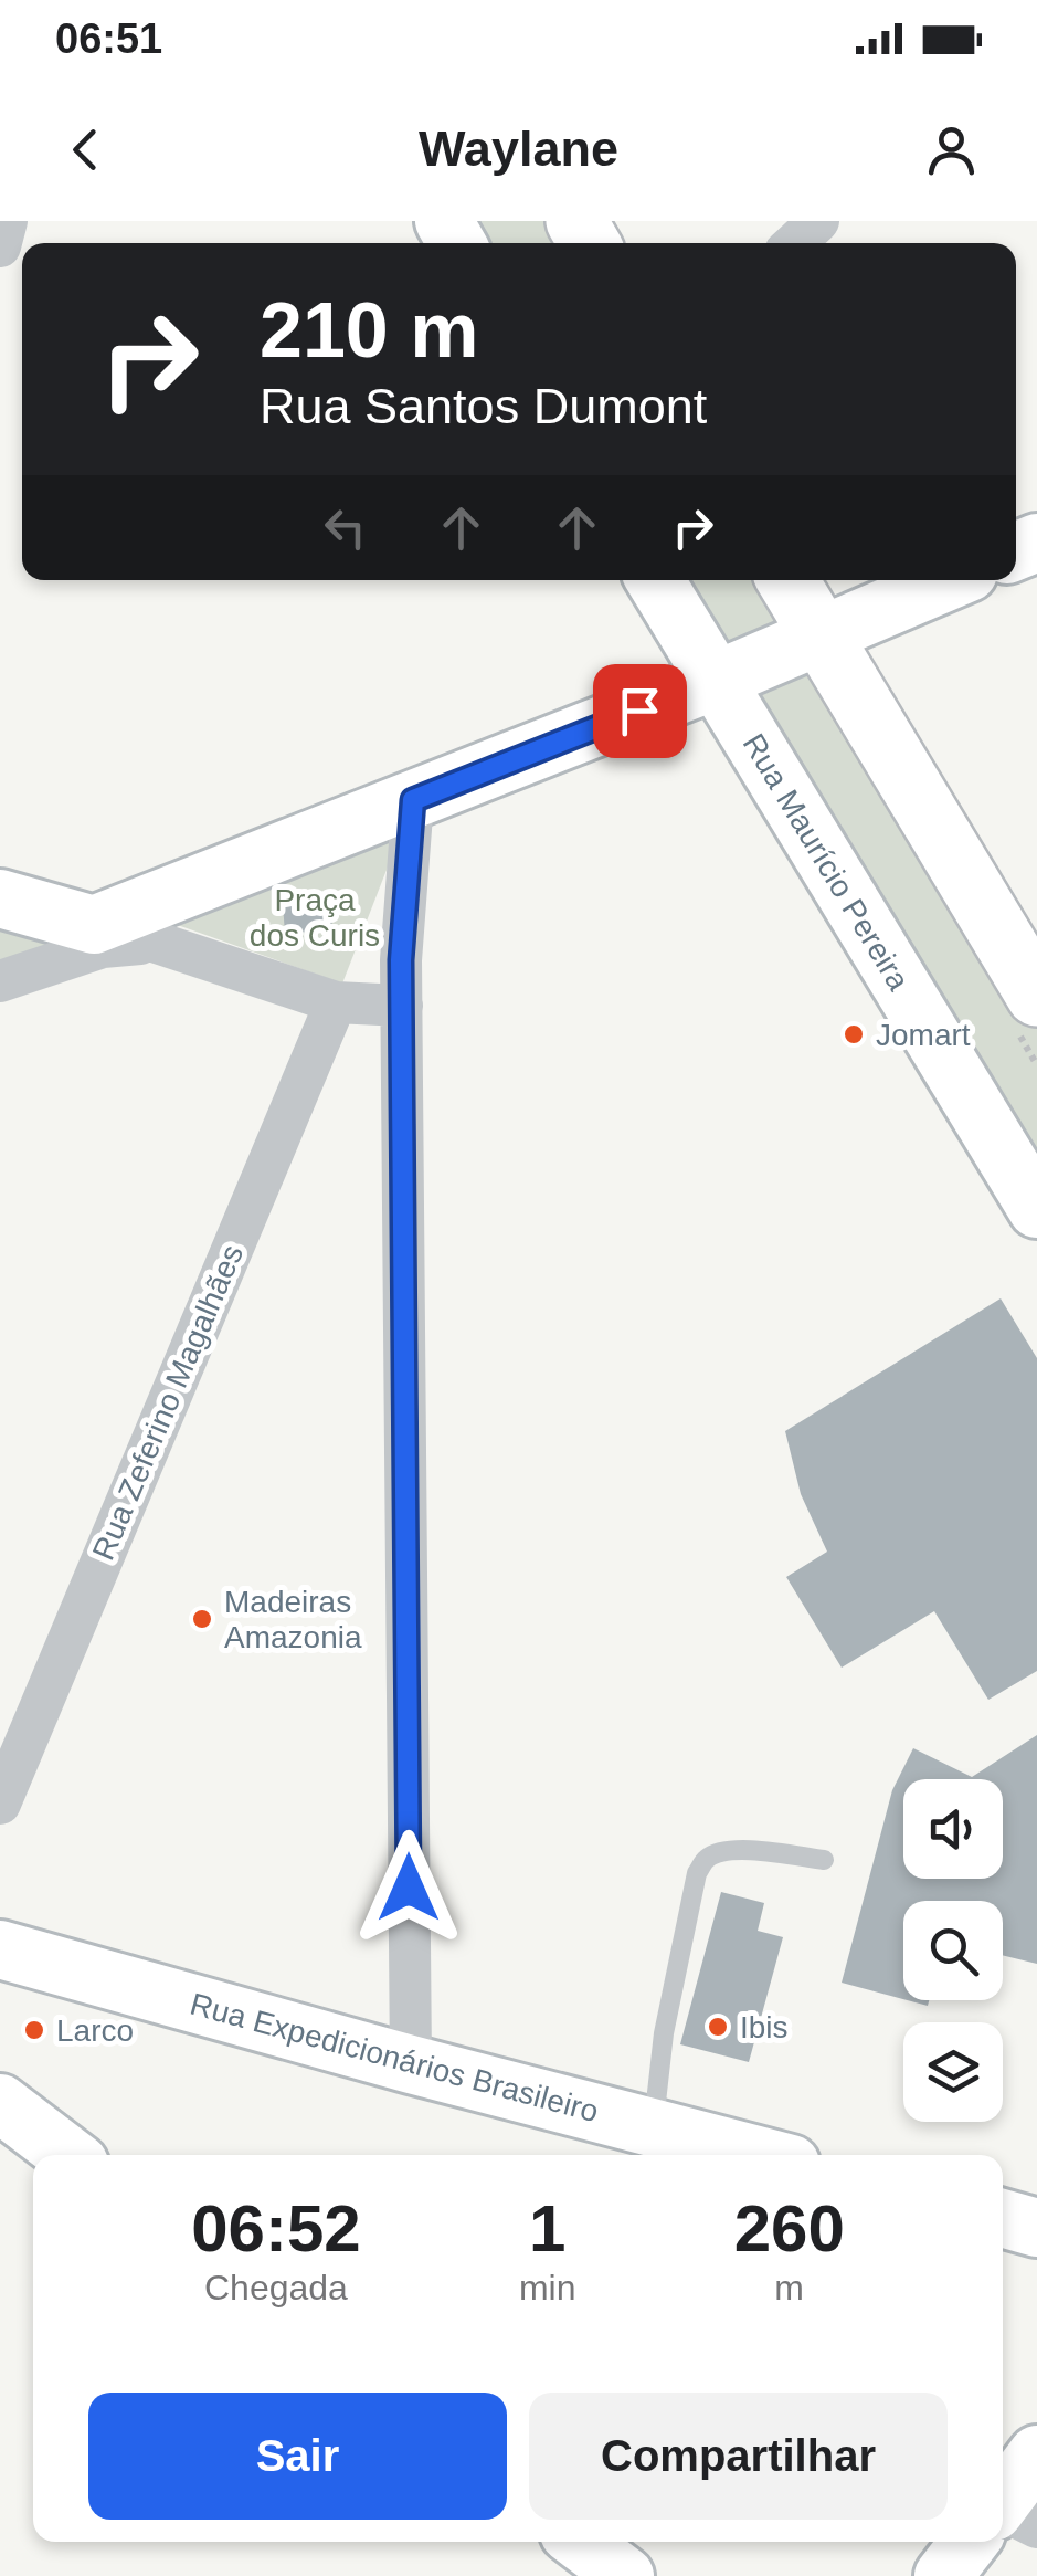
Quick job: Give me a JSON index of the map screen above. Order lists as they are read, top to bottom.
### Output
{
  "streets": {
    "street": ["Rua Maurício Pereira", "Rua Zeferino Magalhães", "Rua Expedicionários Brasileiro"]
  },
  "parks": ["Praça dos Curis"],
  "places": [
    "Jomart",
    "Madeiras Amazonia",
    "Ibis",
    "Larco"
  ],
  "page": {
    "status": "06:51",
    "header": "Waylane",
    "turn": ["210 m", "Rua Santos Dumont"],
    "eta": [
      "06:52",
      "Chegada",
      "1",
      "min",
      "260",
      "m"
    ],
    "buttons": ["Sair", "Compartilhar"]
  }
}
